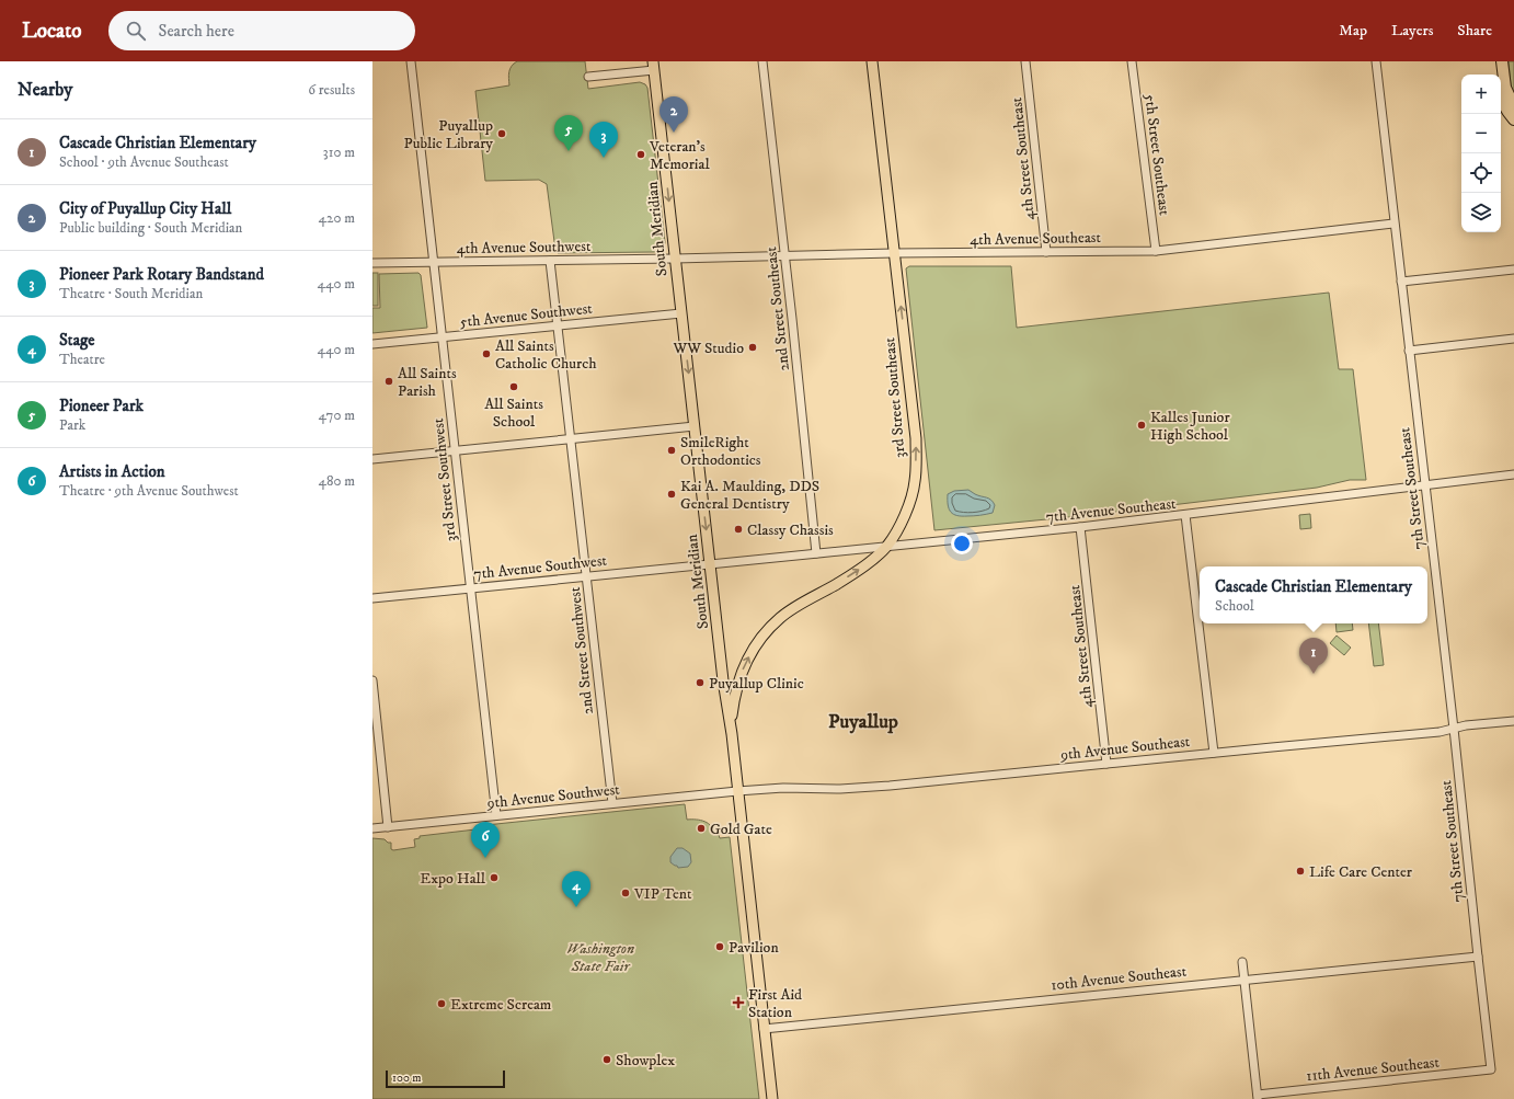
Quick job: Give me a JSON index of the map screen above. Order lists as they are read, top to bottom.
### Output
{
  "streets": {
    "main road": ["South Meridian", "3rd Street Southeast"],
    "street": [
      "5th Street Southeast",
      "4th Street Southeast",
      "4th Avenue Southeast",
      "4th Avenue Southwest",
      "2nd Street Southeast",
      "5th Avenue Southwest",
      "3rd Street Southwest",
      "7th Street Southeast",
      "7th Avenue Southeast",
      "7th Avenue Southwest",
      "2nd Street Southwest",
      "9th Avenue Southeast",
      "9th Avenue Southwest",
      "10th Avenue Southeast",
      "11th Avenue Southeast"
    ]
  },
  "crossings": [
    ["5th Street Southeast", "4th Avenue Southeast"],
    ["4th Street Southeast", "4th Avenue Southeast"],
    ["4th Street Southeast", "7th Avenue Southeast"],
    ["4th Street Southeast", "9th Avenue Southeast"],
    ["South Meridian", "4th Avenue Southeast"],
    ["South Meridian", "4th Avenue Southwest"],
    ["South Meridian", "5th Avenue Southwest"],
    ["South Meridian", "3rd Street Southeast"],
    ["South Meridian", "7th Avenue Southeast"],
    ["South Meridian", "7th Avenue Southwest"],
    ["South Meridian", "9th Avenue Southeast"],
    ["South Meridian", "9th Avenue Southwest"],
    ["South Meridian", "10th Avenue Southeast"],
    ["4th Avenue Southeast", "4th Avenue Southwest"],
    ["4th Avenue Southeast", "2nd Street Southeast"],
    ["4th Avenue Southeast", "3rd Street Southeast"],
    ["4th Avenue Southeast", "7th Street Southeast"],
    ["4th Avenue Southwest", "3rd Street Southwest"],
    ["4th Avenue Southwest", "2nd Street Southwest"],
    ["2nd Street Southeast", "7th Avenue Southeast"],
    ["5th Avenue Southwest", "3rd Street Southwest"],
    ["5th Avenue Southwest", "2nd Street Southwest"],
    ["3rd Street Southeast", "7th Avenue Southeast"],
    ["3rd Street Southwest", "7th Avenue Southwest"],
    ["3rd Street Southwest", "9th Avenue Southwest"],
    ["7th Street Southeast", "7th Avenue Southeast"],
    ["7th Street Southeast", "9th Avenue Southeast"],
    ["7th Street Southeast", "10th Avenue Southeast"],
    ["7th Street Southeast", "11th Avenue Southeast"],
    ["7th Avenue Southeast", "7th Avenue Southwest"],
    ["7th Avenue Southwest", "2nd Street Southwest"],
    ["2nd Street Southwest", "9th Avenue Southwest"],
    ["9th Avenue Southeast", "9th Avenue Southwest"]
  ],
  "one_way": ["South Meridian", "3rd Street Southeast"],
  "districts": ["Puyallup"],
  "parks": ["Washington State Fair"],
  "places": {
    "other": [
      "Puyallup Public Library",
      "Veteran's Memorial",
      "WW Studio",
      "All Saints Catholic Church",
      "All Saints Parish",
      "All Saints School",
      "Kalles Junior High School",
      "SmileRight Orthodontics",
      "Kai A. Maulding, DDS General Dentistry",
      "Classy Chassis",
      "Puyallup Clinic",
      "Gold Gate",
      "Life Care Center",
      "Expo Hall",
      "VIP Tent",
      "Pavilion",
      "Extreme Scream",
      "Showplex"
    ],
    "health": ["First Aid Station"]
  },
  "scale_bar": "100 m",
  "page": {
    "header": "Locato",
    "search": "Search here",
    "nav": ["Map", "Layers", "Share"],
    "heading": ["Nearby", "6 results"],
    "map_buttons": ["+", "−"],
    "pins": [
      "2",
      "5",
      "3",
      "1",
      "6",
      "4"
    ],
    "list": [
      {
        "mark": "1",
        "name": "Cascade Christian Elementary",
        "note": "School · 9th Avenue Southeast",
        "value": "310 m"
      },
      {
        "mark": "2",
        "name": "City of Puyallup City Hall",
        "note": "Public building · South Meridian",
        "value": "420 m"
      },
      {
        "mark": "3",
        "name": "Pioneer Park Rotary Bandstand",
        "note": "Theatre · South Meridian",
        "value": "440 m"
      },
      {
        "mark": "4",
        "name": "Stage",
        "note": "Theatre",
        "value": "440 m"
      },
      {
        "mark": "5",
        "name": "Pioneer Park",
        "note": "Park",
        "value": "470 m"
      },
      {
        "mark": "6",
        "name": "Artists in Action",
        "note": "Theatre · 9th Avenue Southwest",
        "value": "480 m"
      }
    ],
    "popup": ["Cascade Christian Elementary", "School"],
    "scale": "100 m"
  }
}
